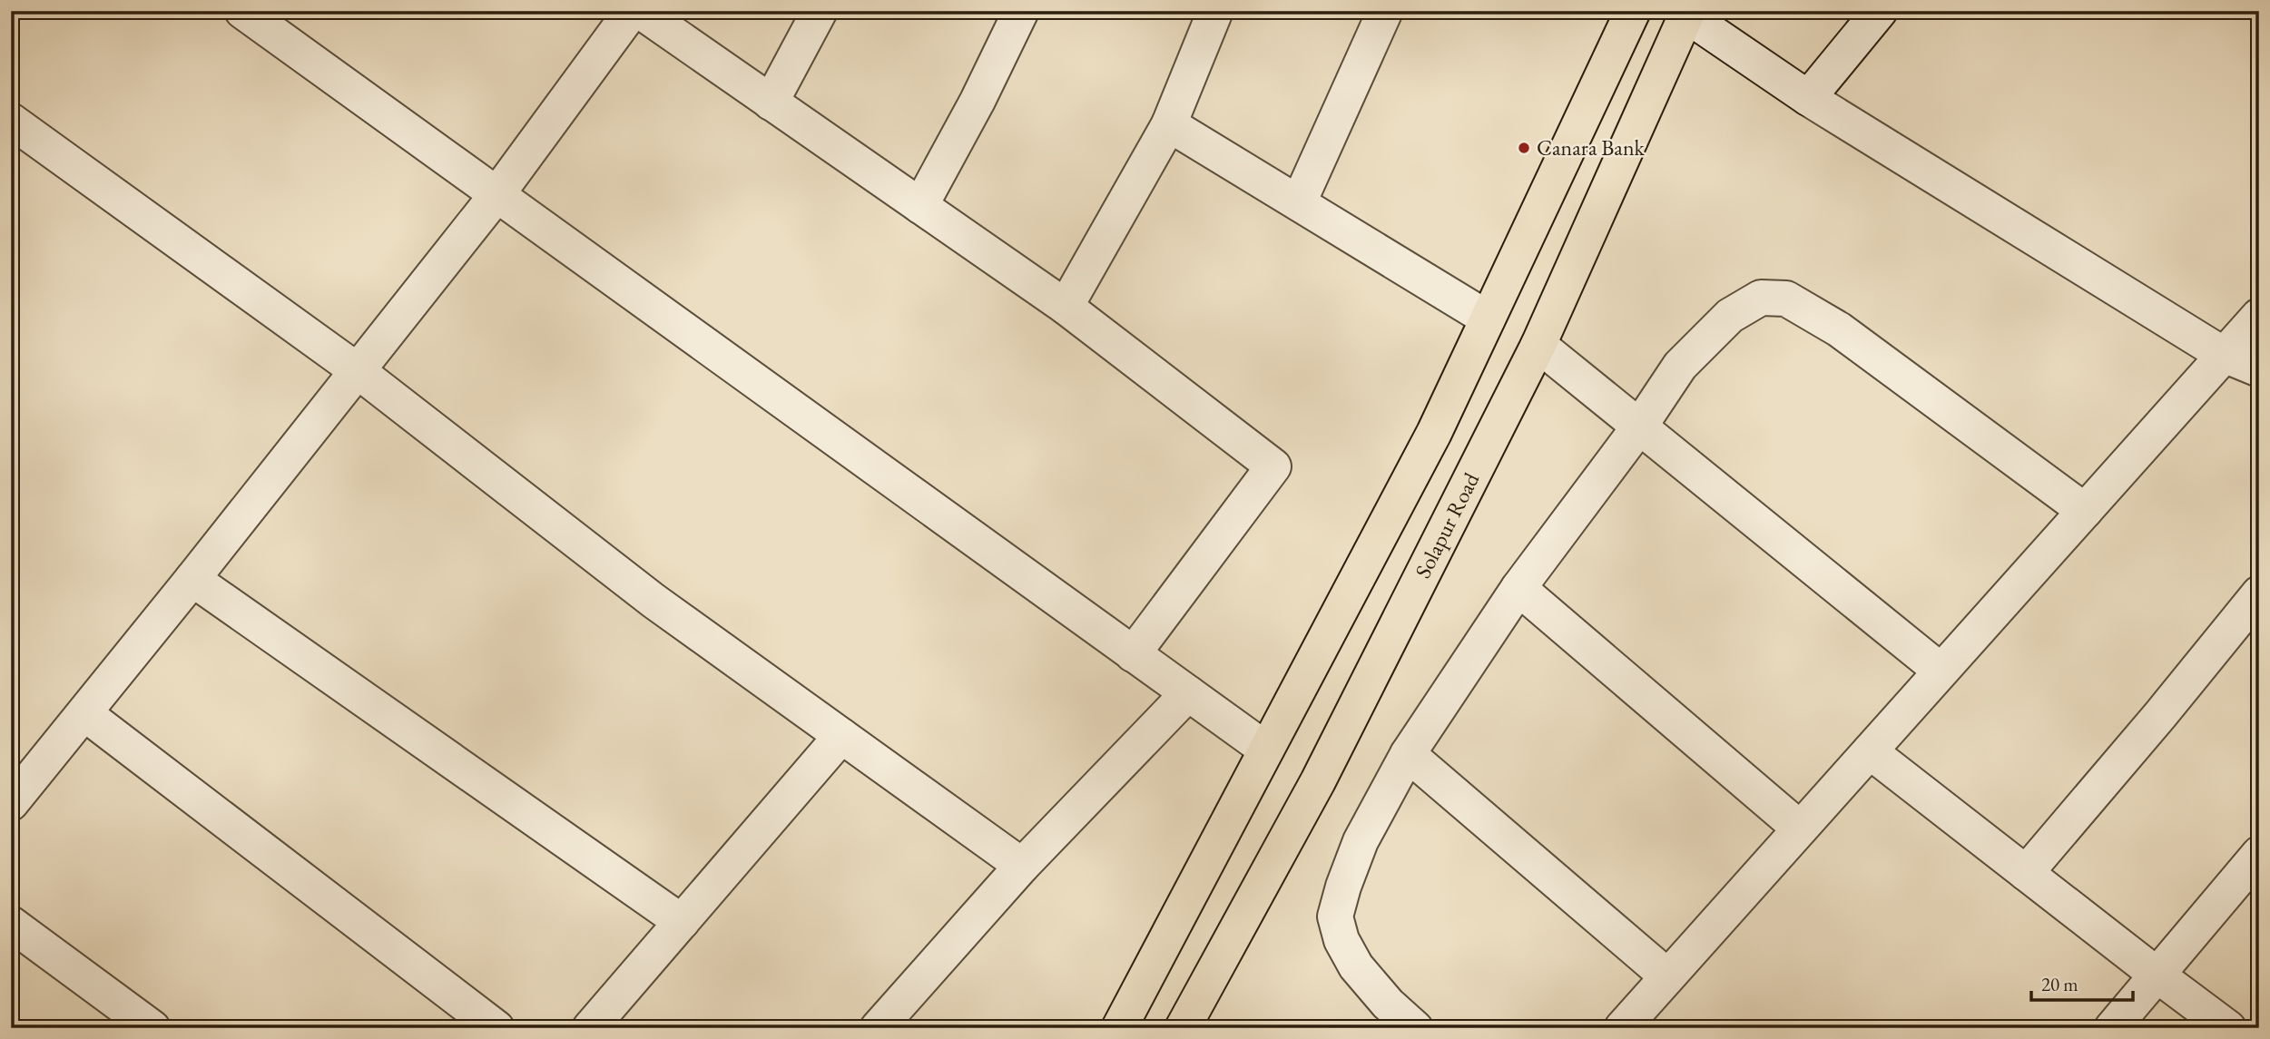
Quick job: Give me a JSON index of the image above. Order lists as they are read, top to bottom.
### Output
{
  "streets": {
    "main road": ["Solapur Road"]
  },
  "places": ["Canara Bank"],
  "scale_bar": "20 m"
}
